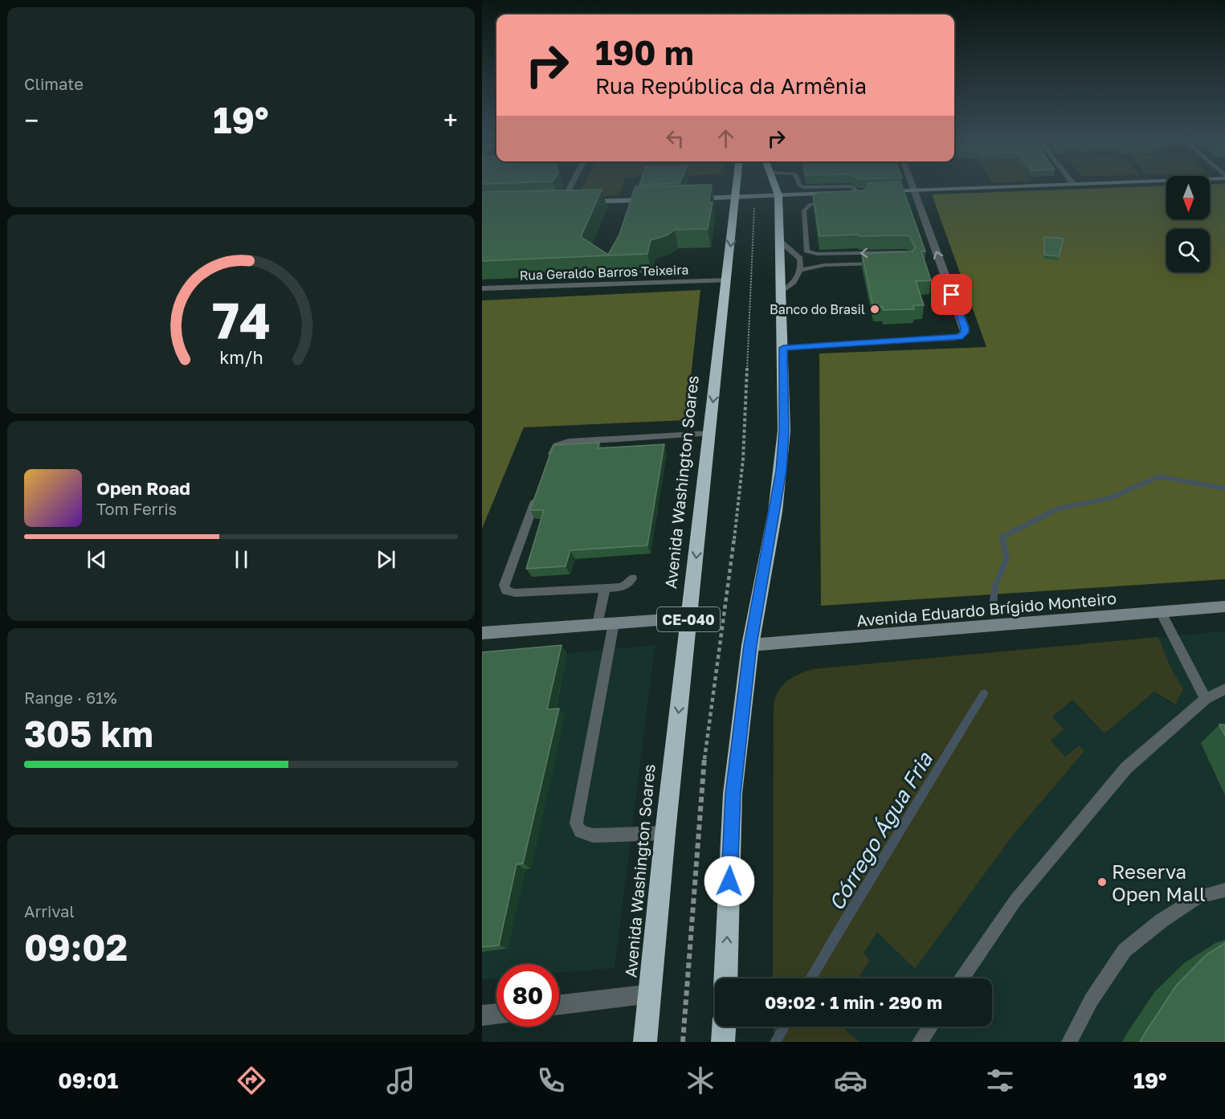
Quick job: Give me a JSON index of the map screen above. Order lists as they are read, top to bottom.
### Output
{
  "streets": {
    "highway": ["Avenida Washington Soares", "CE-040"],
    "street": ["Rua Geraldo Barros Teixeira", "Avenida Eduardo Brígido Monteiro"]
  },
  "crossings": [
    ["Rua Geraldo Barros Teixeira", "Avenida Washington Soares"]
  ],
  "water": ["Córrego Água Fria"],
  "places": ["Banco do Brasil", "Reserva Open Mall"],
  "north": "bottom",
  "page": {
    "tile": [
      "Climate",
      ["Range · 61%", "305 km"],
      ["Arrival", "09:02"]
    ],
    "turn": ["190 m", "Rua República da Armênia"],
    "heat": ["−", "19°", "+"],
    "song": ["Open Road", "Tom Ferris"],
    "limit": "80",
    "trip": "09:02 · 1 min · 290 m",
    "tabs": ["09:01", "19°"],
    "gauge": ["74", "km/h"]
  }
}
